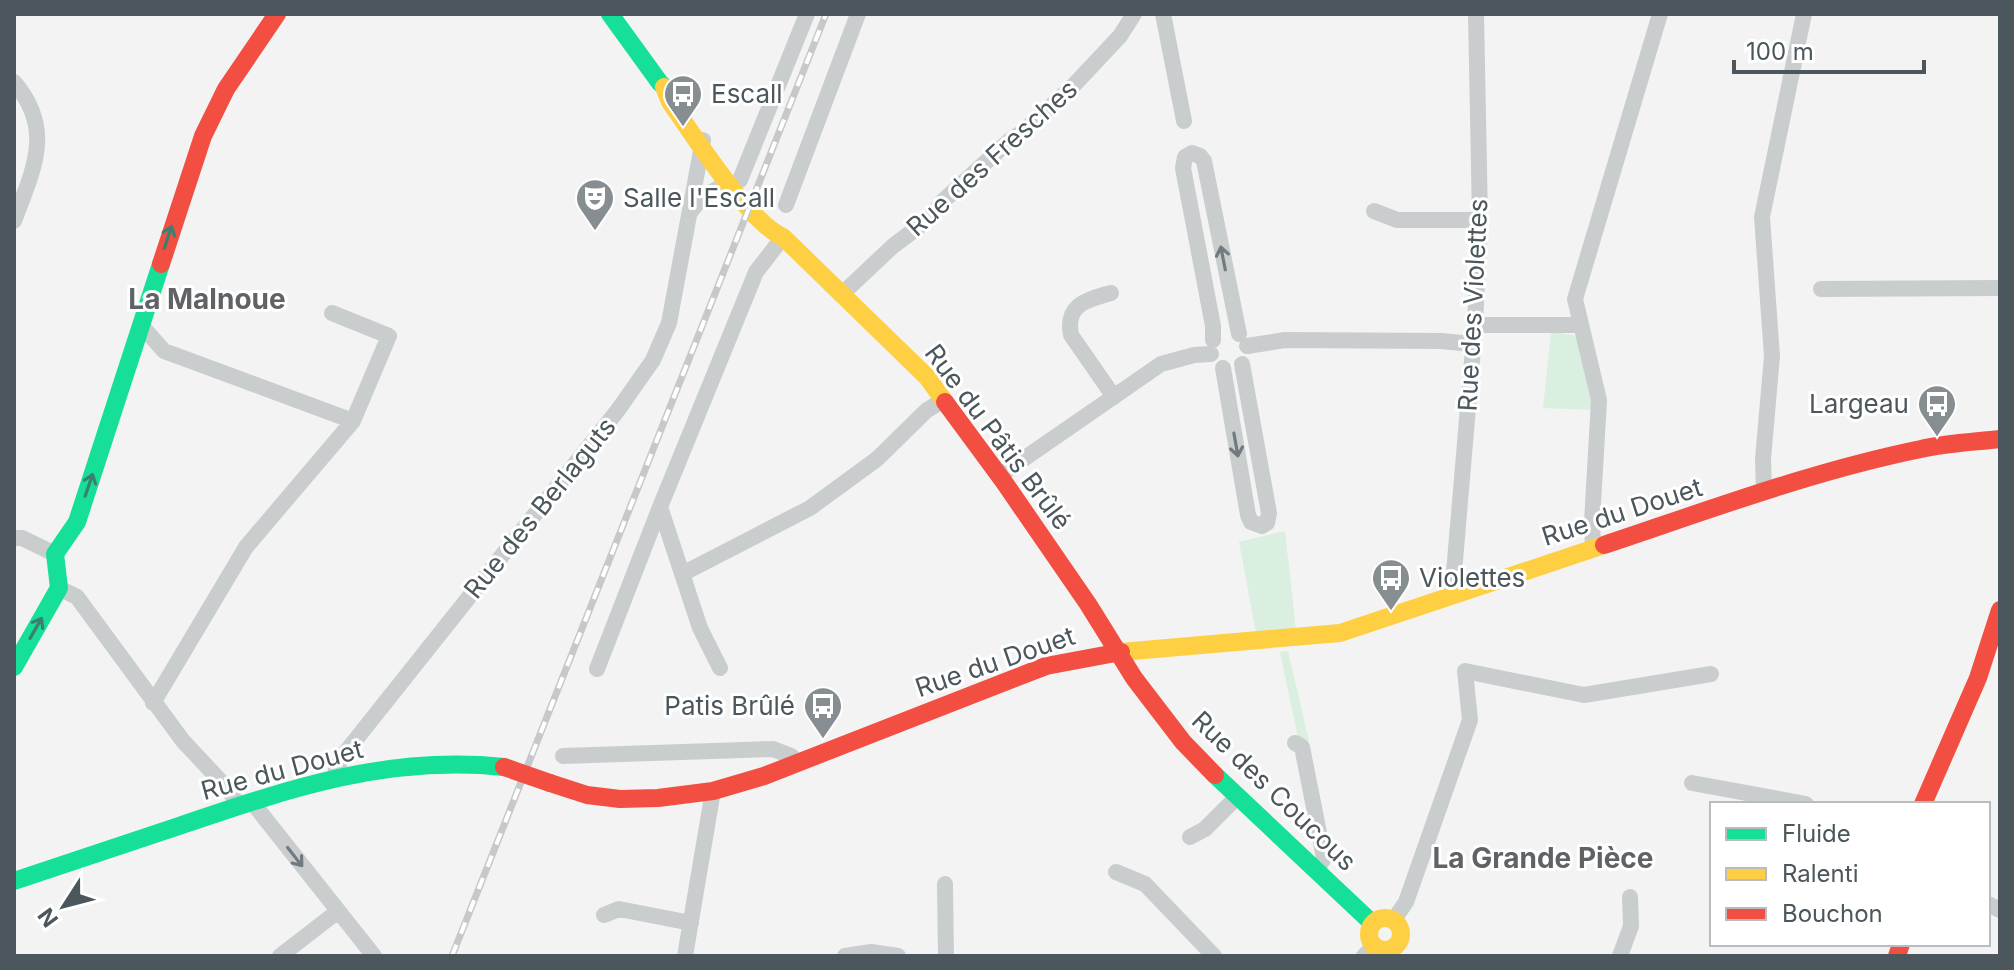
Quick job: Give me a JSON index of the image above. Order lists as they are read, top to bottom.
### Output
{
  "streets": {
    "street": [
      "Rue des Fresches",
      "Rue des Violettes",
      "Rue du Pâtis Brûlé",
      "Rue des Berlaguts",
      "Rue du Douet",
      "Rue des Coucous"
    ]
  },
  "crossings": [
    ["Rue des Fresches", "Rue du Pâtis Brûlé"],
    ["Rue des Violettes", "Rue du Douet"],
    ["Rue du Pâtis Brûlé", "Rue du Douet"],
    ["Rue du Pâtis Brûlé", "Rue des Coucous"],
    ["Rue des Berlaguts", "Rue du Douet"],
    ["Rue du Douet", "Rue des Coucous"]
  ],
  "districts": ["La Malnoue", "La Grande Pièce"],
  "places": {
    "bus stop": [
      "Escall",
      "Largeau",
      "Violettes",
      "Patis Brûlé"
    ],
    "theatre": ["Salle l'Escall"]
  },
  "legend": ["Fluide", "Ralenti", "Bouchon"],
  "scale_bar": "100 m",
  "north": "bottom left"
}
